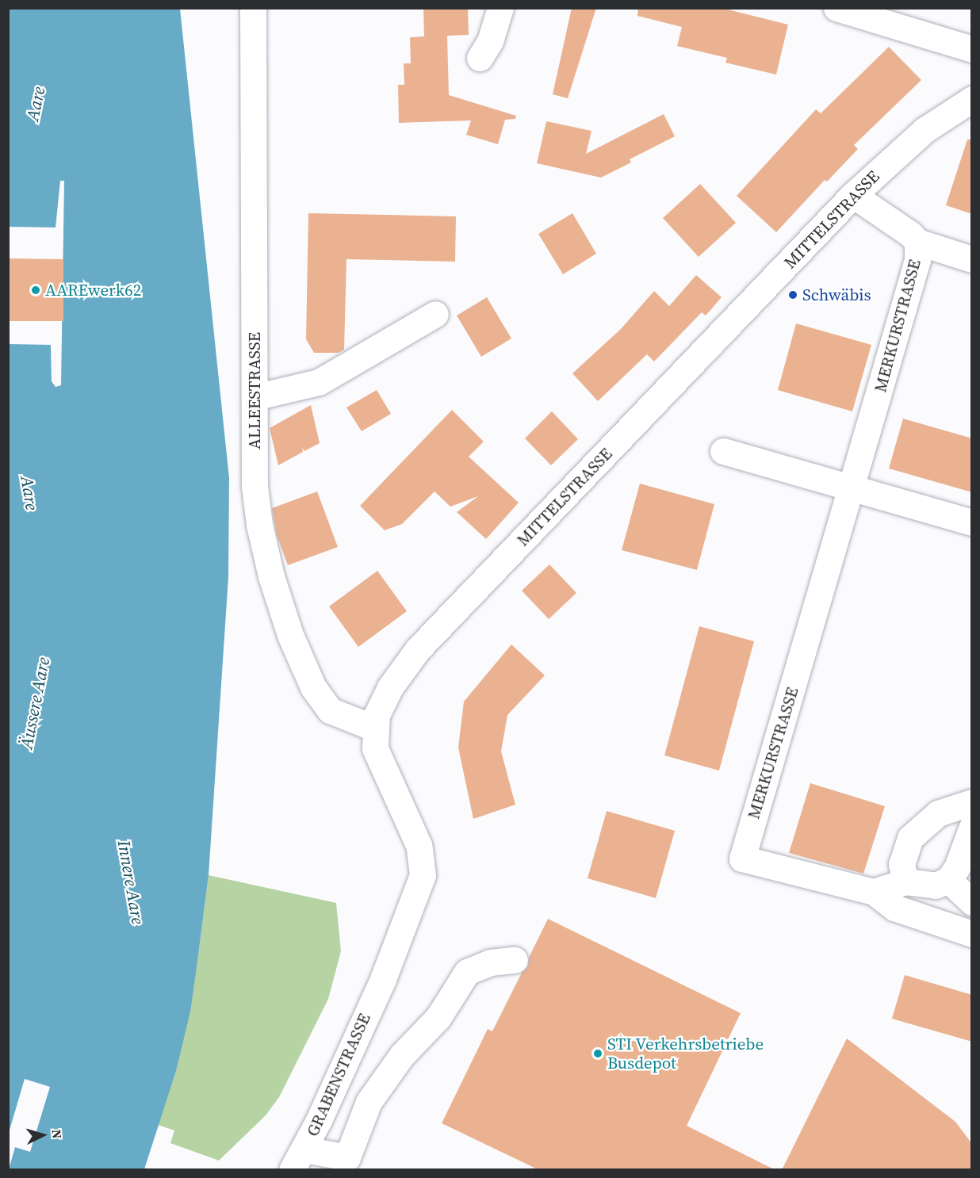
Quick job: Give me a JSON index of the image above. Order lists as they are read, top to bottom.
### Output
{
  "streets": {
    "street": [
      "MITTELSTRASSE",
      "MERKURSTRASSE",
      "ALLEESTRASSE",
      "GRABENSTRASSE"
    ]
  },
  "crossings": [
    ["MITTELSTRASSE", "MERKURSTRASSE"],
    ["MITTELSTRASSE", "ALLEESTRASSE"],
    ["MITTELSTRASSE", "GRABENSTRASSE"]
  ],
  "water": ["Aare", "Äussere Aare", "Innere Aare"],
  "places": ["AAREwerk62", "Schwäbis", "STI Verkehrsbetriebe Busdepot"],
  "north": "right"
}
